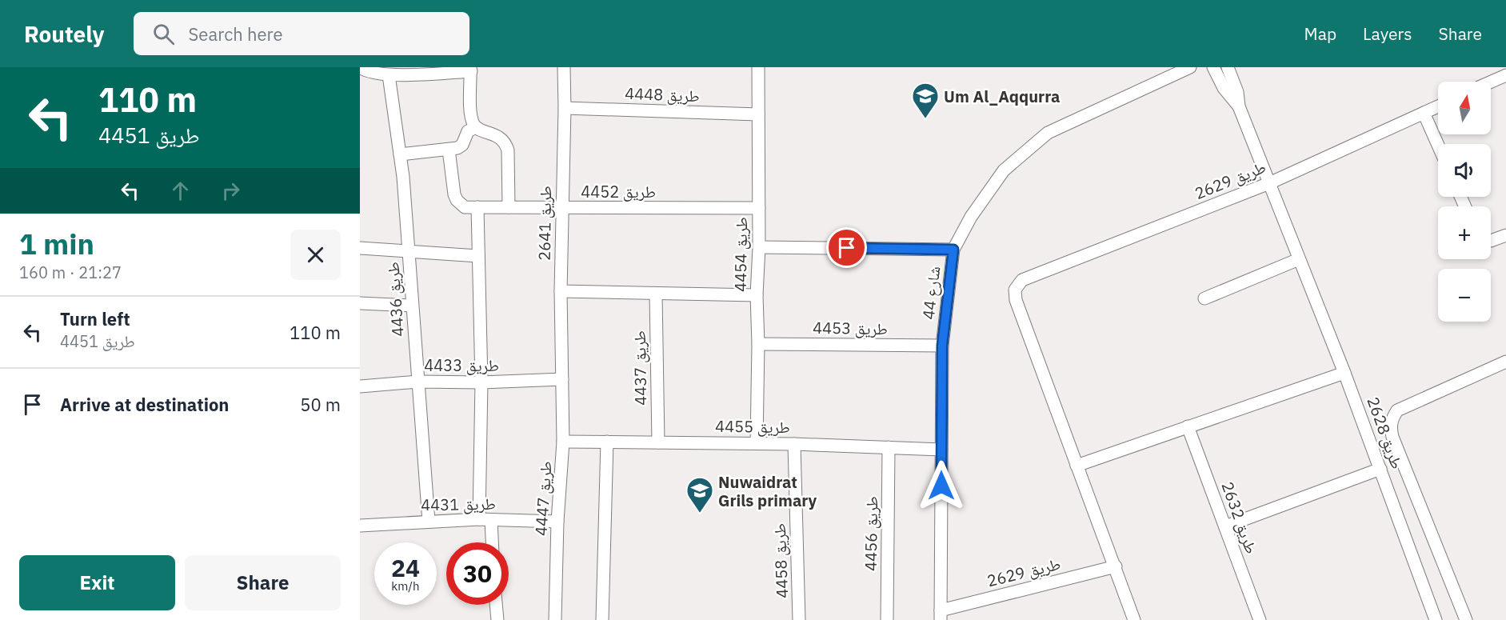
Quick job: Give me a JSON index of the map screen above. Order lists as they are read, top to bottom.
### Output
{
  "streets": {
    "street": [
      "طريق 4448",
      "طريق 2629",
      "طريق 4452",
      "طريق 2641",
      "طريق 4454",
      "شارع 44",
      "طريق 4436",
      "طريق 4453",
      "طريق 4433",
      "طريق 4437",
      "طريق 4455",
      "طريق 2628",
      "طريق 4447",
      "طريق 4431",
      "طريق 2632",
      "طريق 4456",
      "طريق 4458"
    ]
  },
  "crossings": [
    ["طريق 4448", "طريق 2641"],
    ["طريق 4448", "طريق 4454"],
    ["طريق 2629", "شارع 44"],
    ["طريق 2629", "طريق 2628"],
    ["طريق 4452", "طريق 2641"],
    ["طريق 4452", "طريق 4454"],
    ["طريق 2641", "طريق 4433"],
    ["طريق 2641", "طريق 4447"],
    ["طريق 4454", "طريق 4453"],
    ["طريق 4454", "طريق 4455"],
    ["شارع 44", "طريق 4453"],
    ["شارع 44", "طريق 4455"],
    ["طريق 4436", "طريق 4433"],
    ["طريق 4436", "طريق 4431"],
    ["طريق 4433", "طريق 4447"],
    ["طريق 4437", "طريق 4455"],
    ["طريق 4455", "طريق 4447"],
    ["طريق 4455", "طريق 4456"],
    ["طريق 4455", "طريق 4458"],
    ["طريق 4447", "طريق 4431"]
  ],
  "places": {
    "school or university": ["Um Al_Aqqurra", "Nuwaidrat Grils primary"]
  },
  "north": "top",
  "page": {
    "header": "Routely",
    "search": "Search here",
    "nav": ["Map", "Layers", "Share"],
    "turn": ["110 m", "طريق 4451"],
    "map_buttons": ["+", "−"],
    "heading": ["1 min", "160 m · 21:27"],
    "list": [
      {
        "name": "Turn left",
        "note": "طريق 4451",
        "value": "110 m"
      },
      {
        "name": "Arrive at destination",
        "value": "50 m"
      }
    ],
    "speed": "24 km/h",
    "limit": "30",
    "buttons": ["Exit", "Share"]
  }
}
